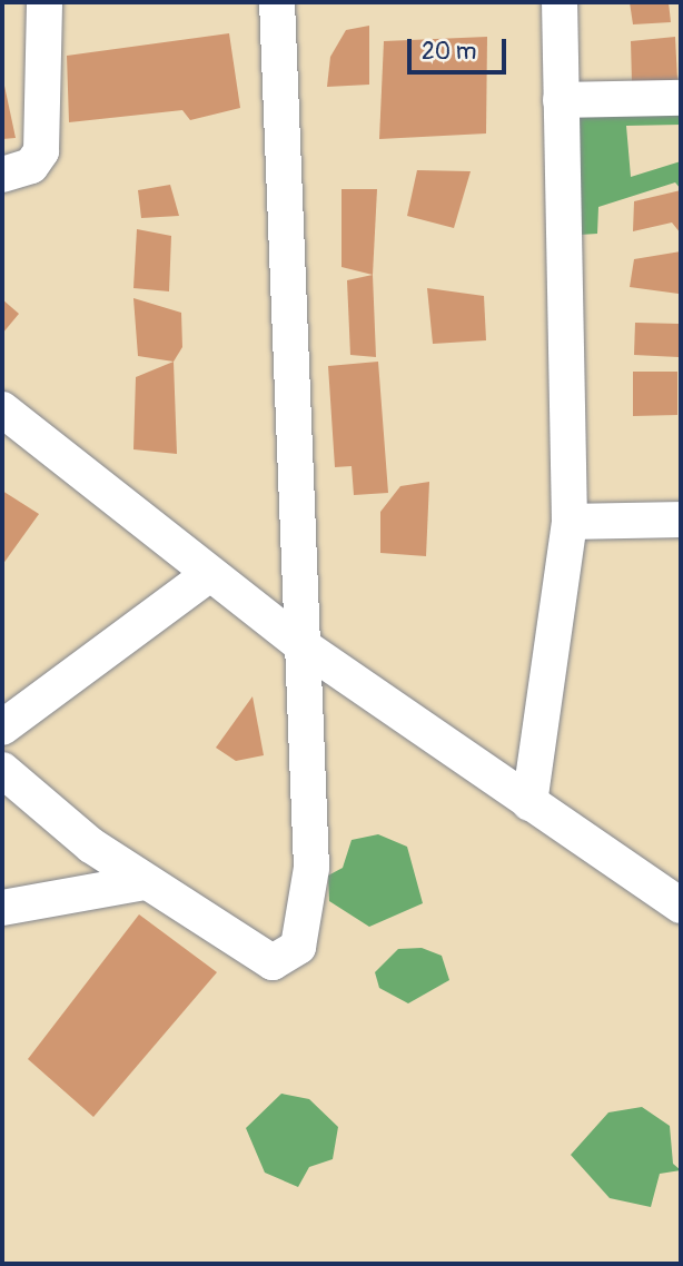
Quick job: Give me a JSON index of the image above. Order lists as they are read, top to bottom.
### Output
{
  "scale_bar": "20 m"
}
